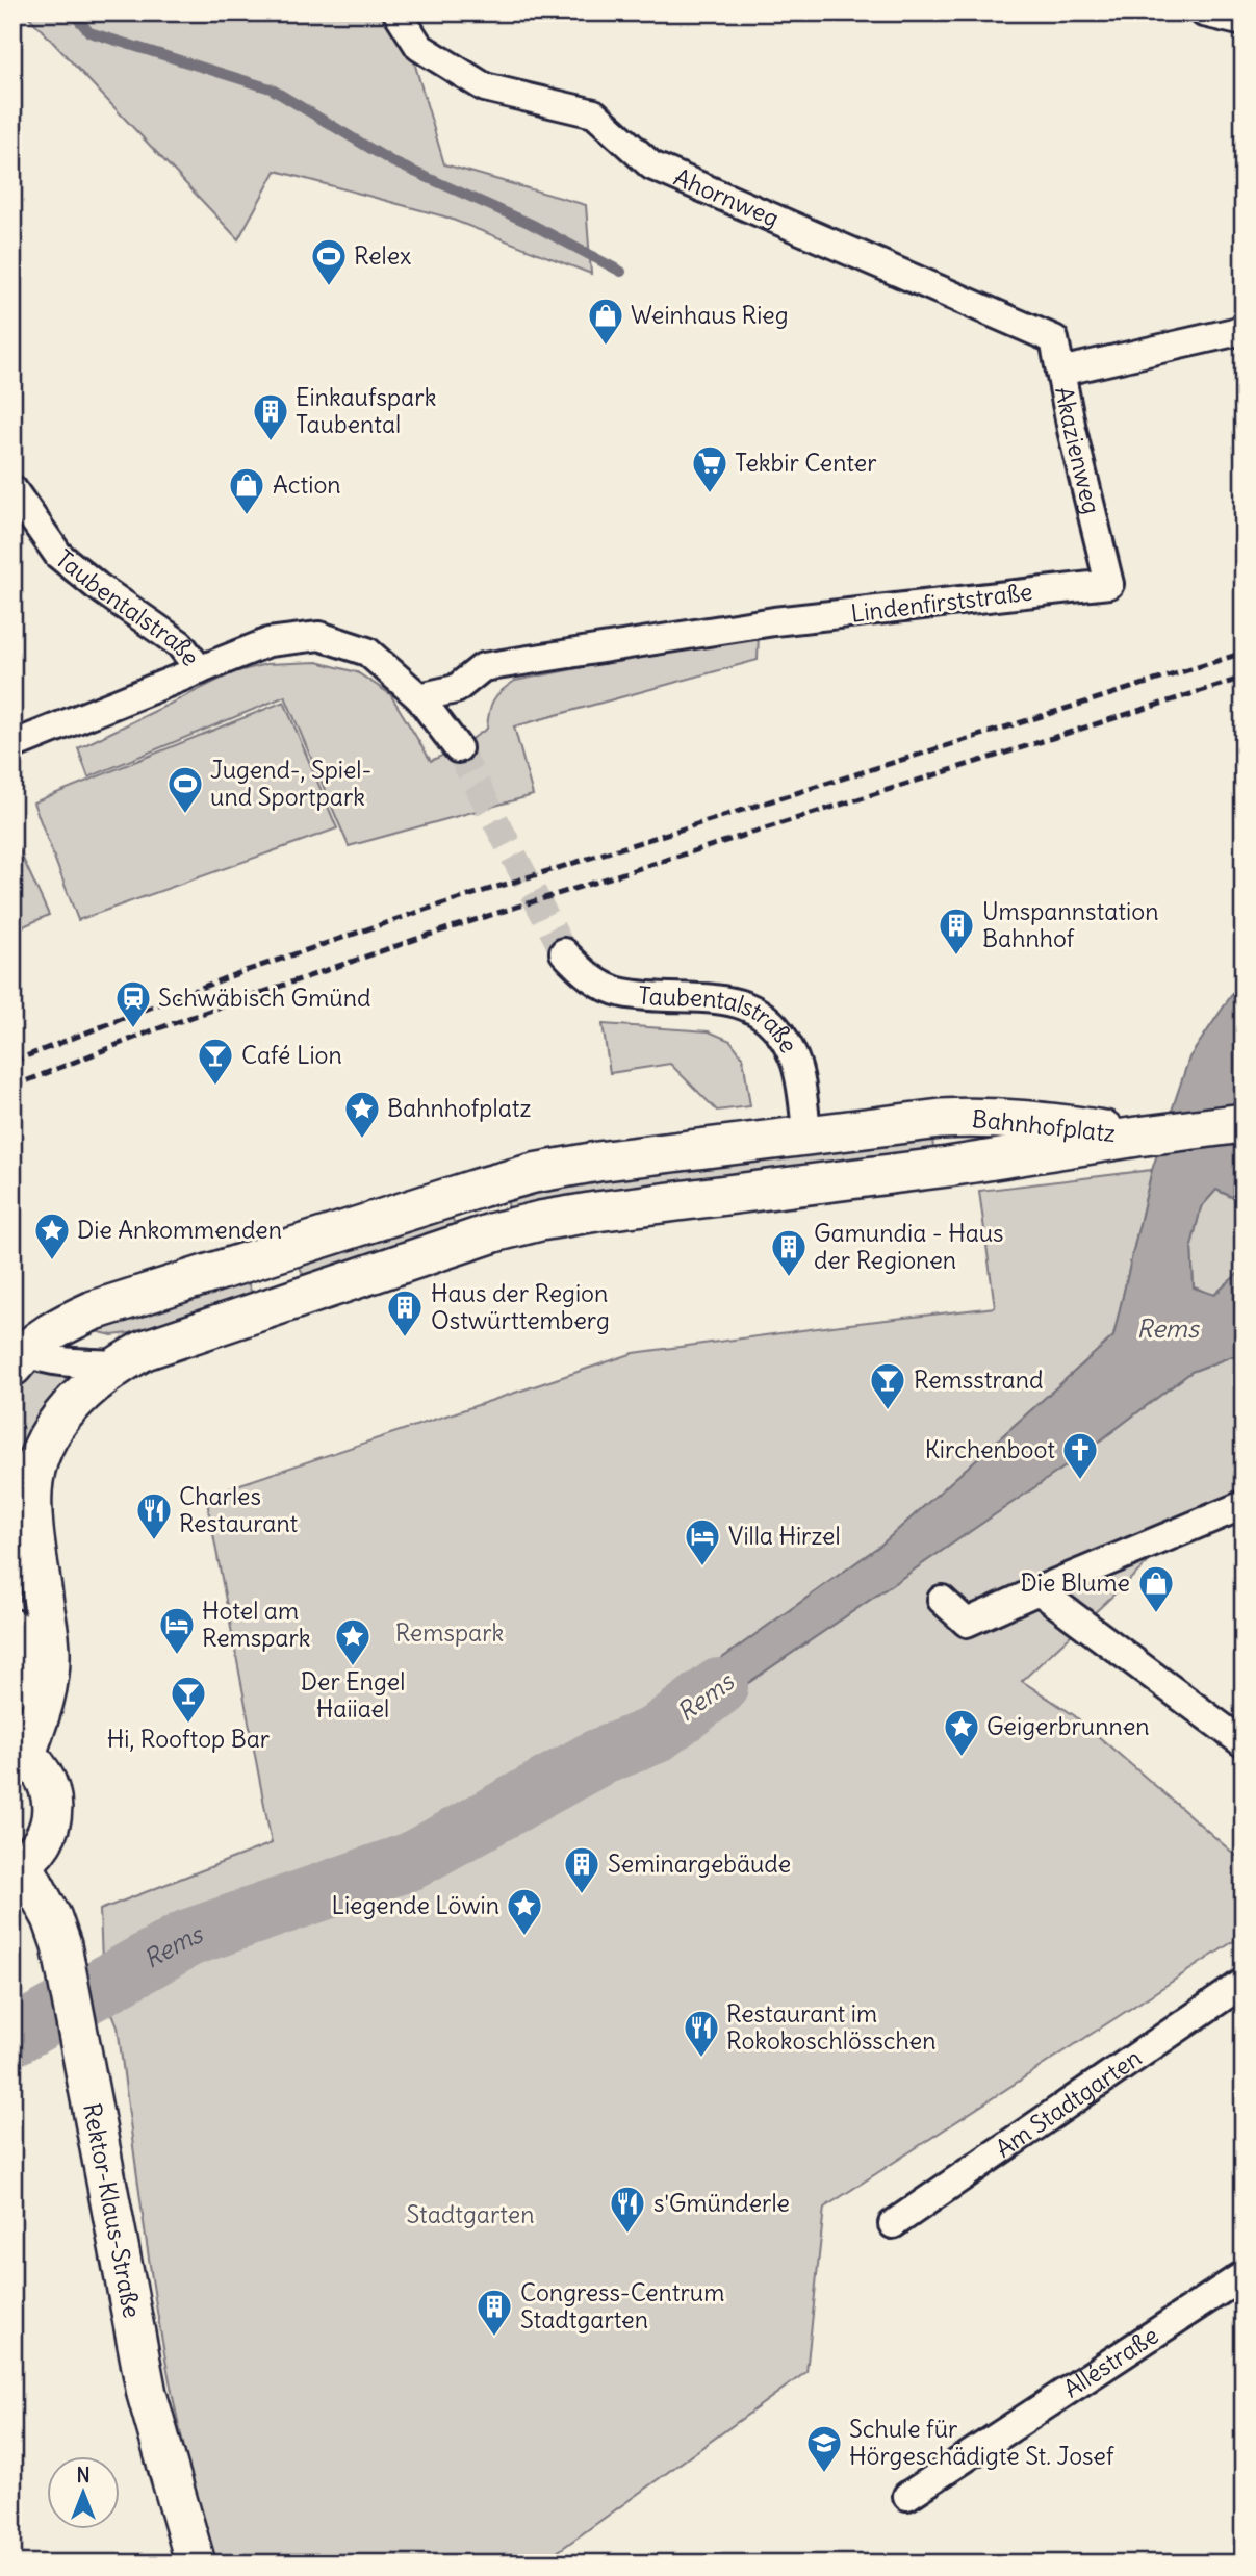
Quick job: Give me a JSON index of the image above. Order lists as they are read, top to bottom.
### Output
{
  "streets": {
    "main road": ["Bahnhofplatz", "Rektor-Klaus-Straße"],
    "street": [
      "Ahornweg",
      "Akazienweg",
      "Lindenfirststraße",
      "Taubentalstraße",
      "Am Stadtgarten",
      "Alléstraße"
    ]
  },
  "crossings": [
    ["Ahornweg", "Akazienweg"],
    ["Akazienweg", "Lindenfirststraße"],
    ["Lindenfirststraße", "Taubentalstraße"],
    ["Taubentalstraße", "Bahnhofplatz"]
  ],
  "water": ["Rems"],
  "parks": ["Remspark", "Stadtgarten"],
  "places": {
    "sports": ["Relex", "Jugend-, Spiel- und Sportpark"],
    "shop": ["Weinhaus Rieg", "Action", "Die Blume"],
    "building": [
      "Einkaufspark Taubental",
      "Umspannstation Bahnhof",
      "Gamundia - Haus der Regionen",
      "Haus der Region Ostwürttemberg",
      "Seminargebäude",
      "Congress-Centrum Stadtgarten"
    ],
    "supermarket": ["Tekbir Center"],
    "station": ["Schwäbisch Gmünd"],
    "bar": ["Café Lion", "Remsstrand", "Hi, Rooftop Bar"],
    "place": [
      "Bahnhofplatz",
      "Die Ankommenden",
      "Der Engel Haiiael",
      "Geigerbrunnen",
      "Liegende Löwin"
    ],
    "church": ["Kirchenboot"],
    "restaurant": ["Charles Restaurant", "Restaurant im Rokokoschlösschen", "s'Gmünderle"],
    "hotel": ["Villa Hirzel", "Hotel am Remspark"],
    "school or university": ["Schule für Hörgeschädigte St. Josef"]
  },
  "north": "top"
}
